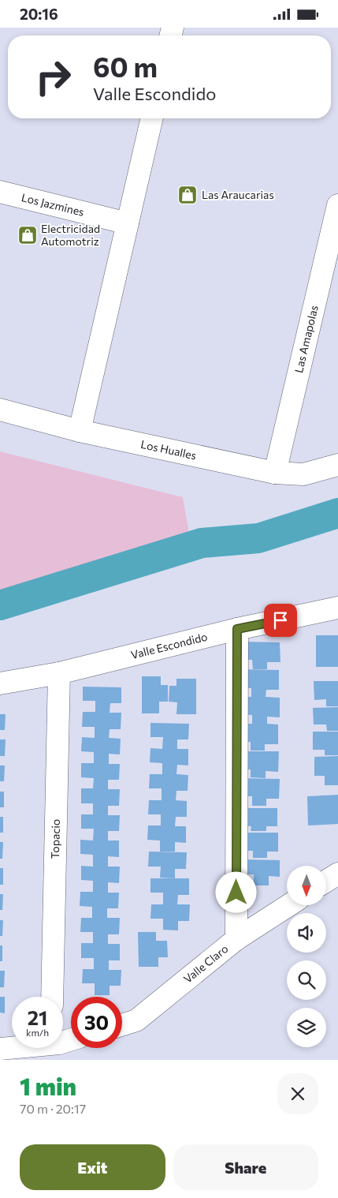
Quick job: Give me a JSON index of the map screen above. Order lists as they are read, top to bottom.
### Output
{
  "streets": {
    "street": [
      "Los Jazmines",
      "Las Amapolas",
      "Los Hualles",
      "Valle Escondido",
      "Topacio",
      "Valle Claro"
    ]
  },
  "crossings": [
    ["Las Amapolas", "Los Hualles"],
    ["Valle Escondido", "Topacio"]
  ],
  "places": {
    "shop": ["Las Araucarias", "Electricidad Automotriz"]
  },
  "north": "bottom",
  "page": {
    "status": "20:16",
    "turn": ["60 m", "Valle Escondido"],
    "speed": "21 km/h",
    "limit": "30",
    "heading": ["1 min", "70 m · 20:17"],
    "buttons": ["Exit", "Share"]
  }
}
